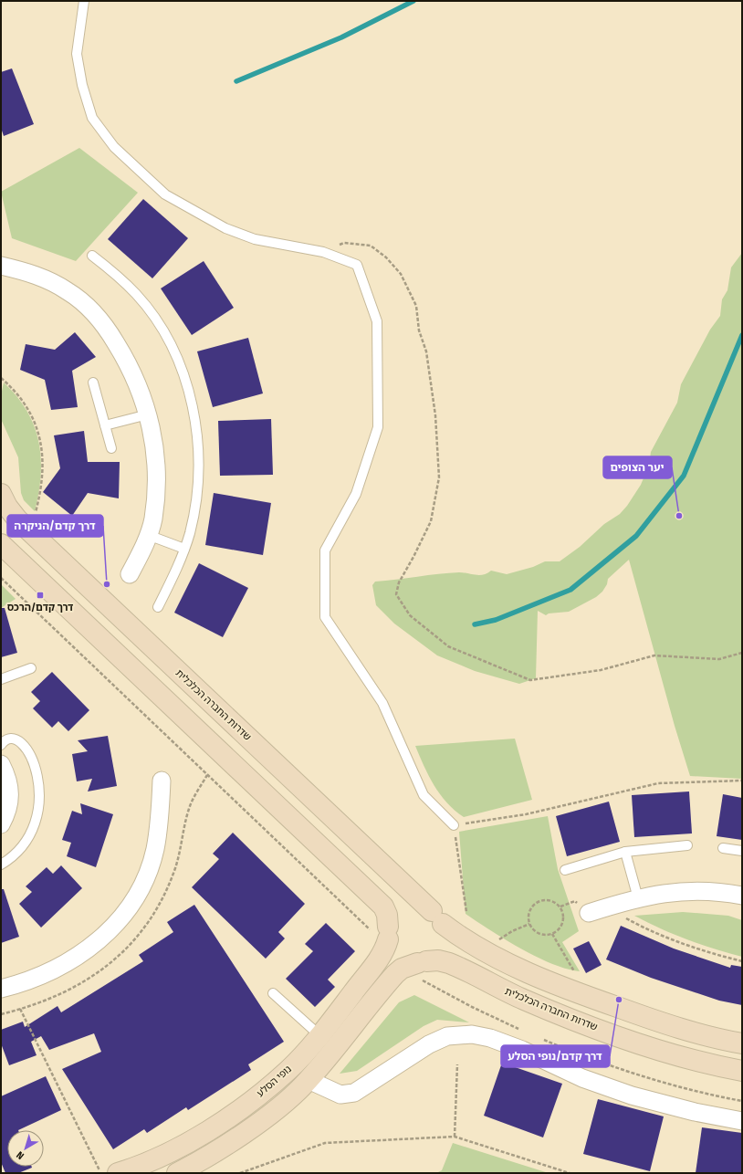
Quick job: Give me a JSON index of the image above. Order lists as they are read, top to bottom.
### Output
{
  "streets": {
    "main road": ["שדרות החברה הכלכלית", "נופי הסלע"]
  },
  "crossings": [
    ["שדרות החברה הכלכלית", "נופי הסלע"]
  ],
  "places": {
    "other": ["יער הצופים", "דרך קדם/הניקרה", "דרך קדם/נופי הסלע"],
    "transit": ["דרך קדם/הרכס"]
  },
  "north": "bottom left"
}
